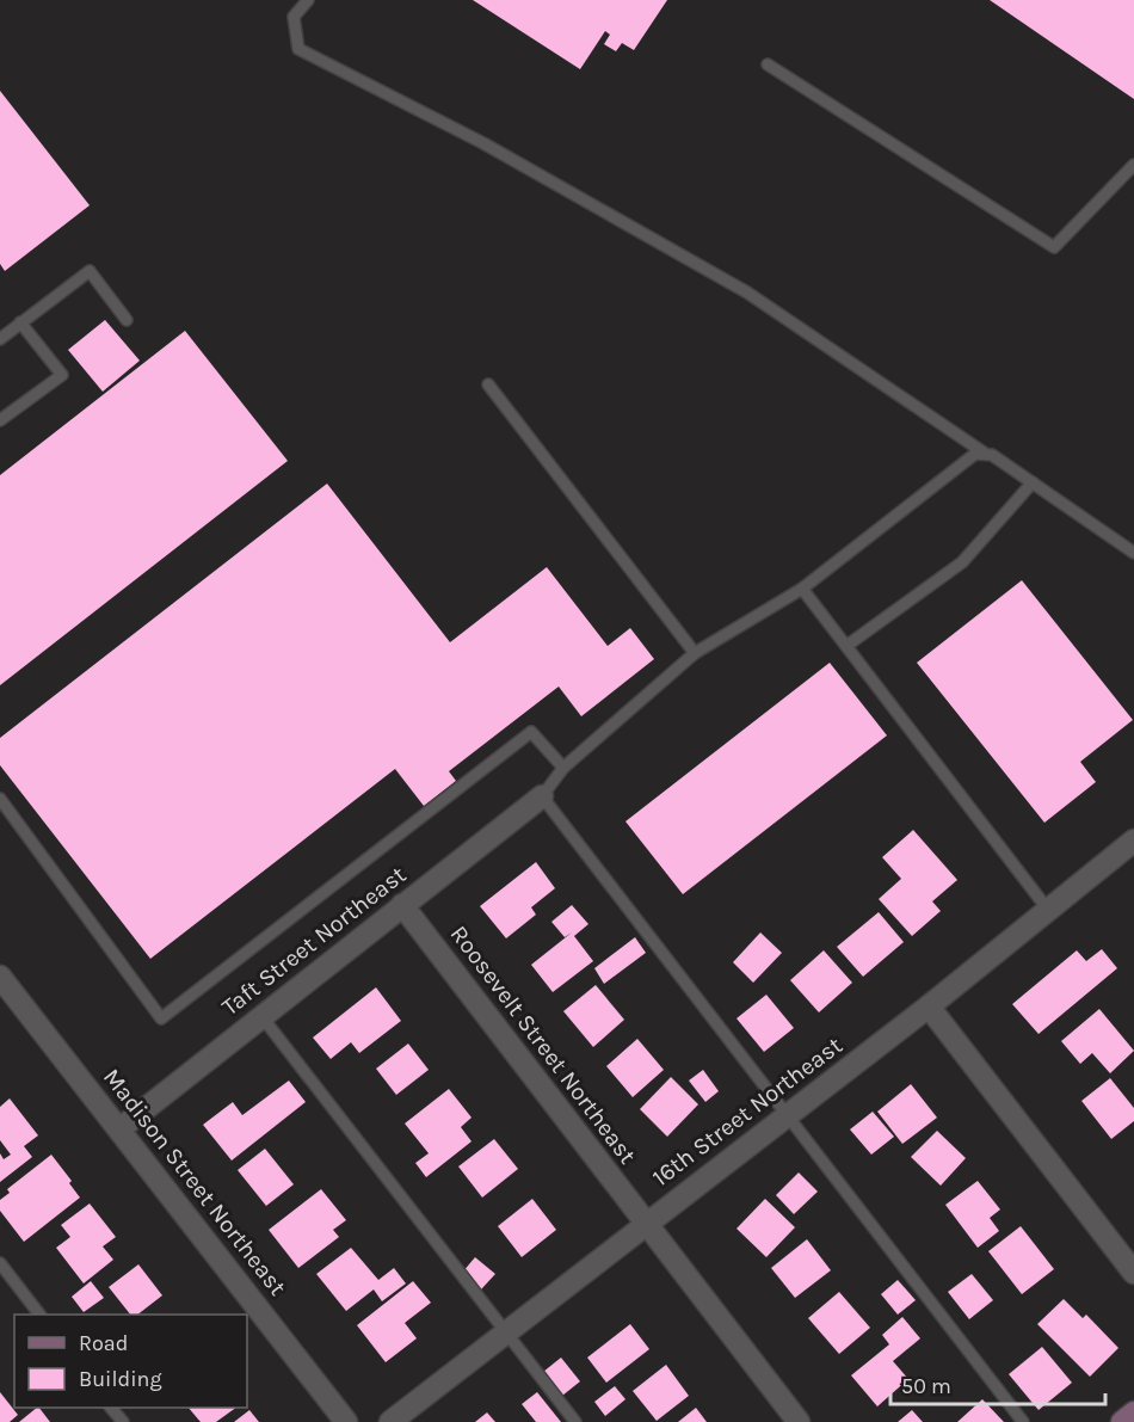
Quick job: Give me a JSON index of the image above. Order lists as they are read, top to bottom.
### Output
{
  "streets": {
    "street": [
      "Taft Street Northeast",
      "Roosevelt Street Northeast",
      "16th Street Northeast",
      "Madison Street Northeast"
    ]
  },
  "crossings": [
    ["Taft Street Northeast", "Roosevelt Street Northeast"],
    ["Taft Street Northeast", "Madison Street Northeast"],
    ["Roosevelt Street Northeast", "16th Street Northeast"]
  ],
  "legend": ["Road", "Building"],
  "scale_bar": "50 m"
}
